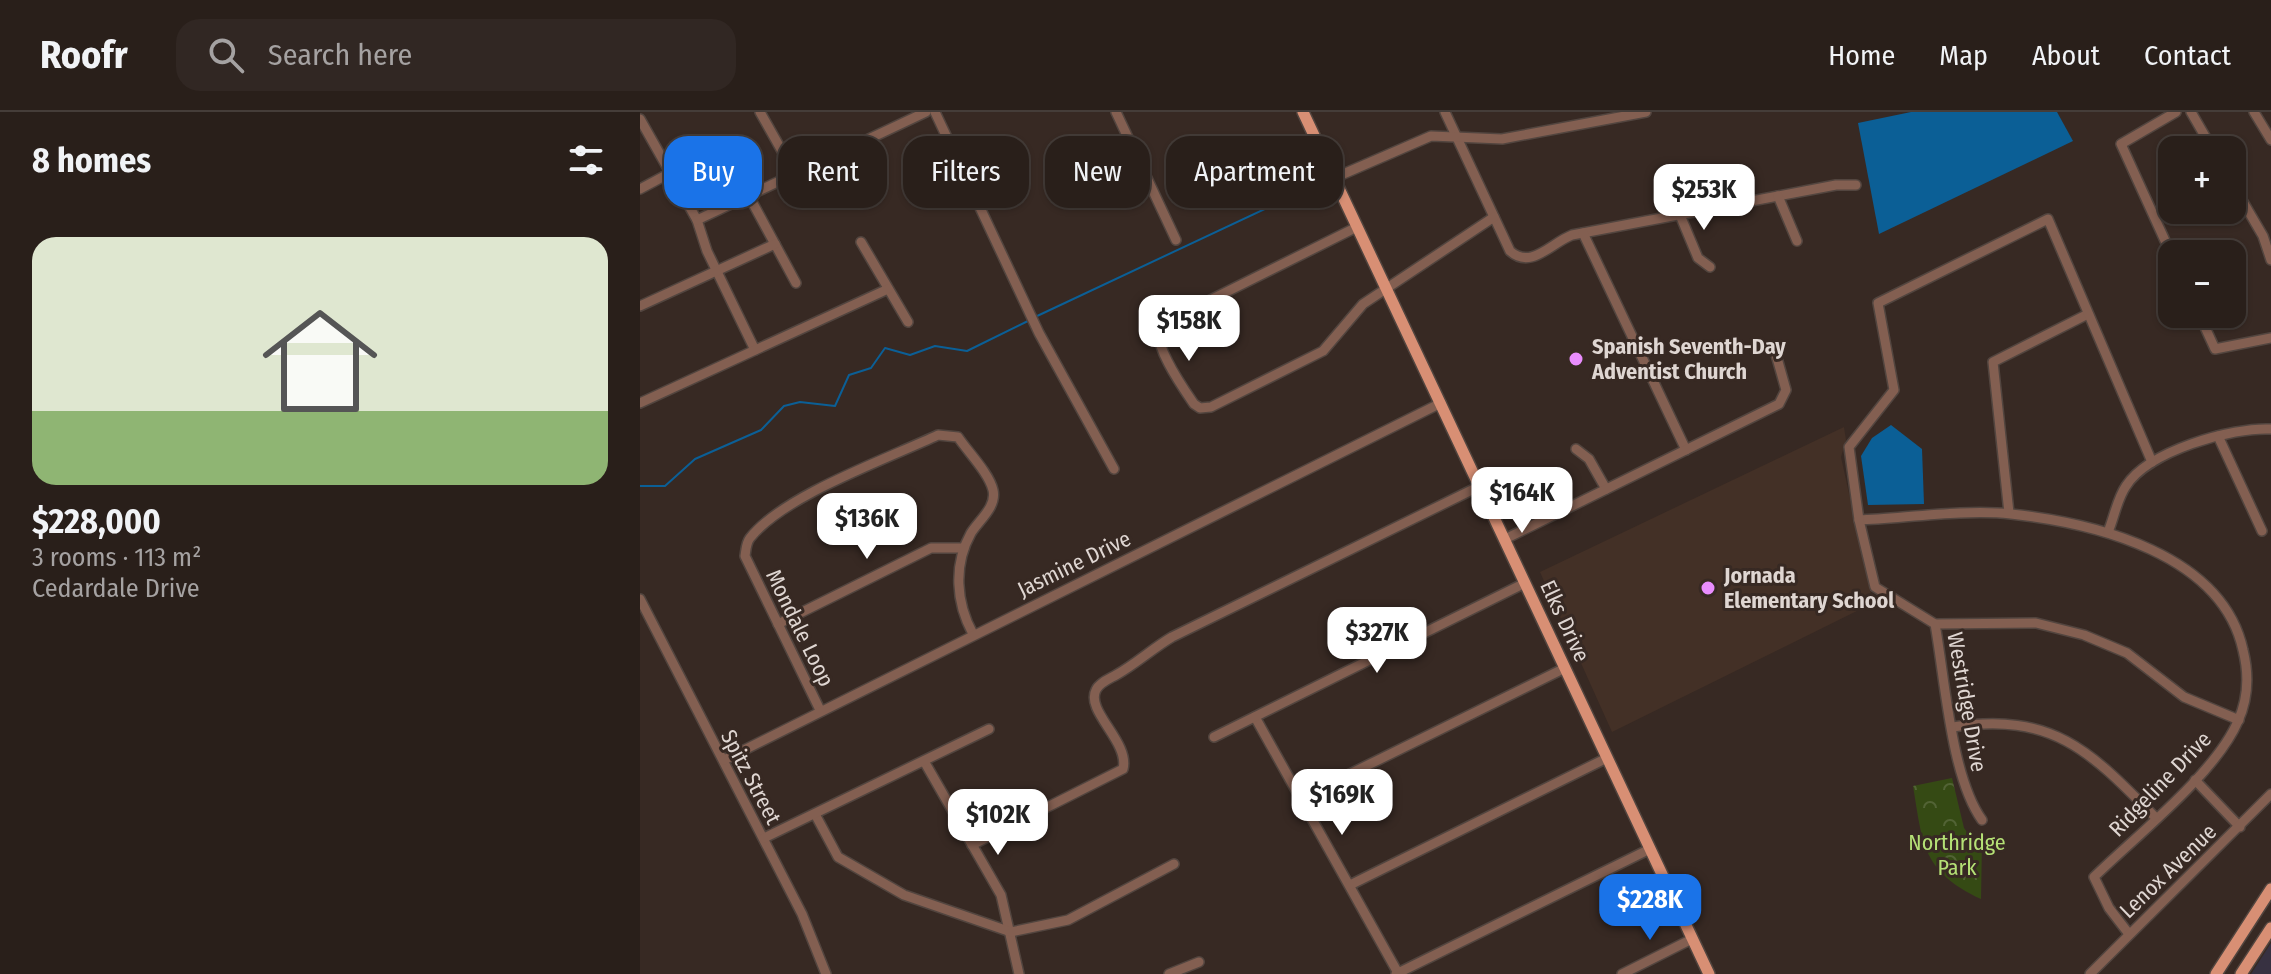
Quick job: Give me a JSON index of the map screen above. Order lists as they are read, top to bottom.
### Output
{
  "streets": {
    "main road": ["Elks Drive"],
    "street": [
      "Jasmine Drive",
      "Mondale Loop",
      "Westridge Drive",
      "Spitz Street",
      "Ridgeline Drive",
      "Lenox Avenue"
    ]
  },
  "crossings": [
    ["Jasmine Drive", "Elks Drive"],
    ["Jasmine Drive", "Mondale Loop"],
    ["Jasmine Drive", "Spitz Street"],
    ["Westridge Drive", "Ridgeline Drive"],
    ["Ridgeline Drive", "Lenox Avenue"]
  ],
  "parks": ["Northridge Park"],
  "places": ["Spanish Seventh-Day Adventist Church", "Jornada Elementary School"],
  "page": {
    "header": "Roofr",
    "search": "Search here",
    "nav": [
      "Home",
      "Map",
      "About",
      "Contact"
    ],
    "heading": "8 homes",
    "map_buttons": ["+", "−"],
    "chip": [
      "Buy",
      "Rent",
      "Filters",
      "New",
      "Apartment"
    ],
    "price": [
      "$253K",
      "$158K",
      "$164K",
      "$136K",
      "$327K",
      "$169K",
      "$102K",
      "$228K"
    ],
    "list": [
      {
        "name": "$228,000",
        "note": "3 rooms · 113 m² · Cedardale Drive"
      }
    ]
  }
}
